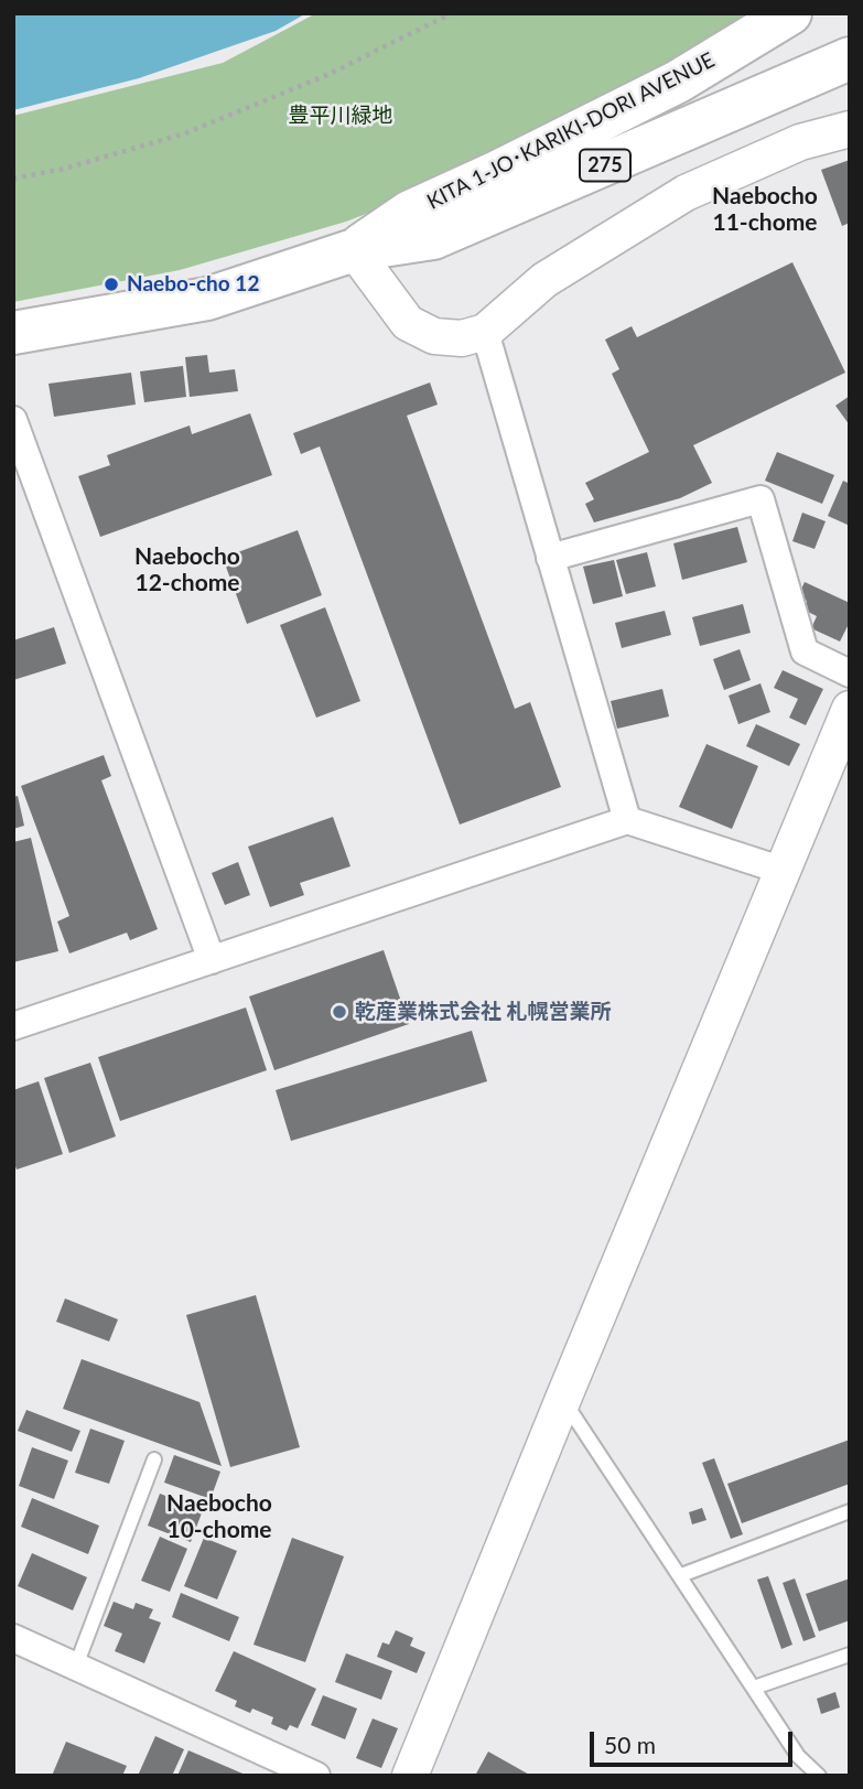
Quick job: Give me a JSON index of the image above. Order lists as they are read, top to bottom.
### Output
{
  "streets": {
    "highway": ["KITA 1-JO･KARIKI-DORI AVENUE", "275"]
  },
  "districts": ["Naebocho 11-chome", "Naebocho 12-chome", "Naebocho 10-chome"],
  "parks": ["豊平川緑地"],
  "places": ["Naebo-cho 12", "乾産業株式会社 札幌営業所"],
  "scale_bar": "50 m"
}
